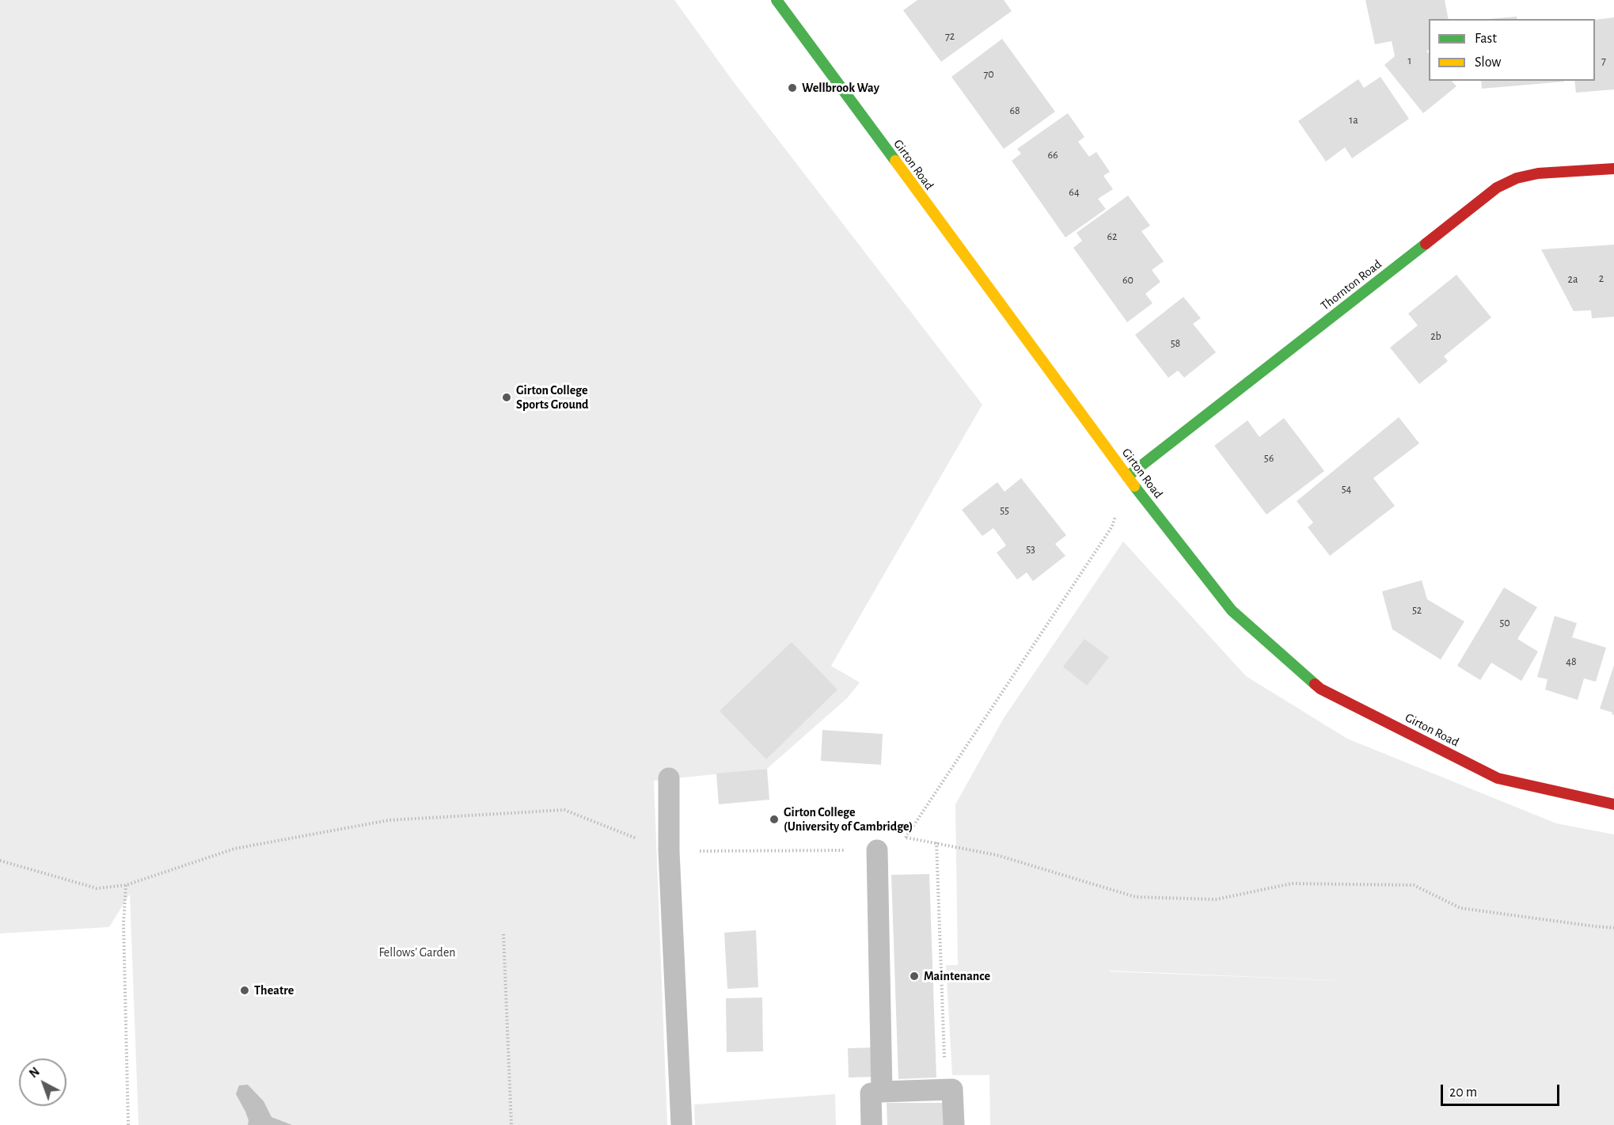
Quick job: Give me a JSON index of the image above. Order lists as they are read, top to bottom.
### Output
{
  "streets": {
    "street": ["Girton Road", "Thornton Road"]
  },
  "crossings": [
    ["Girton Road", "Thornton Road"]
  ],
  "parks": ["Fellows' Garden"],
  "places": [
    "Wellbrook Way",
    "Girton College Sports Ground",
    "Girton College (University of Cambridge)",
    "Maintenance",
    "Theatre"
  ],
  "house_numbers": [
    "72",
    "1",
    "7",
    "70",
    "68",
    "1a",
    "66",
    "64",
    "62",
    "2",
    "2a",
    "60",
    "2b",
    "58",
    "56",
    "54",
    "55",
    "53",
    "52",
    "50",
    "48"
  ],
  "legend": ["Fast", "Slow"],
  "scale_bar": "20 m",
  "north": "top left"
}
